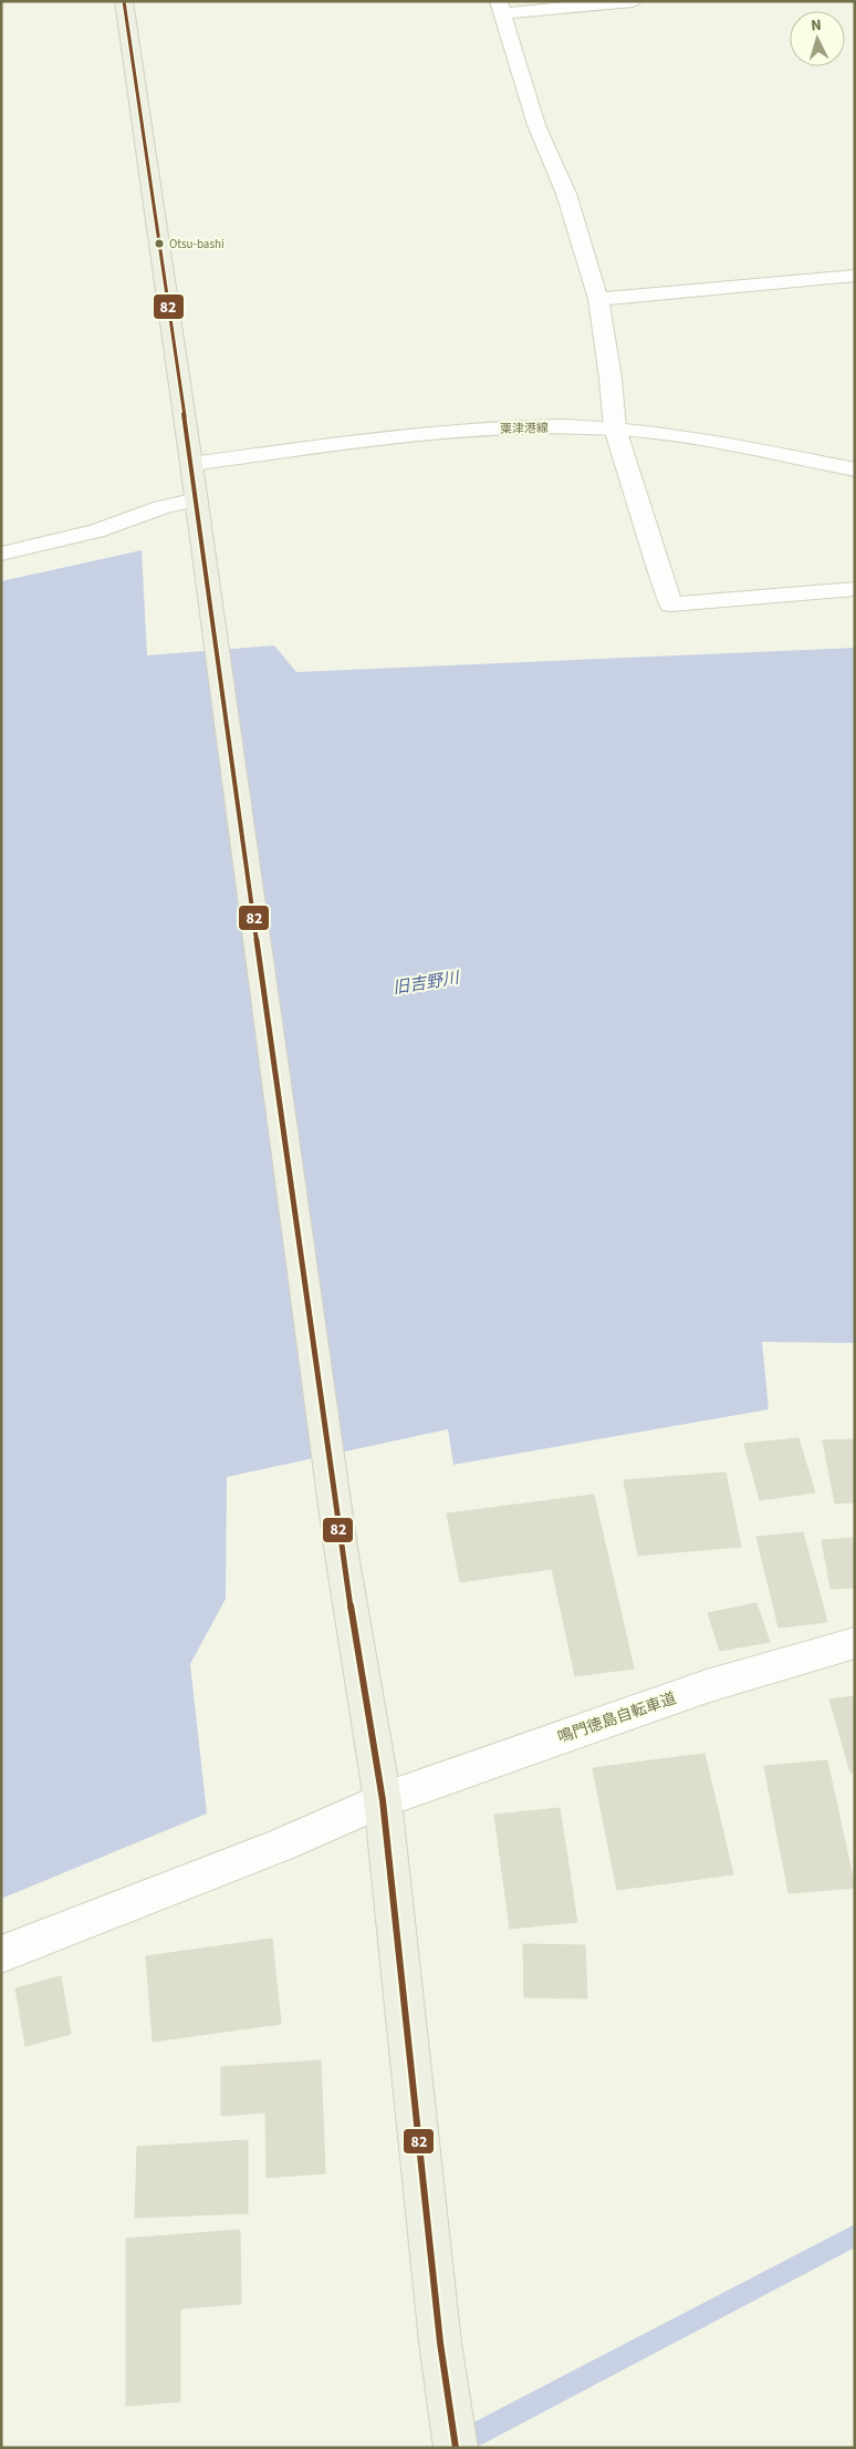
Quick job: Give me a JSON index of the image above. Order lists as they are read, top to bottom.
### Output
{
  "streets": {
    "street": ["粟津港線", "鳴門徳島自転車道"]
  },
  "water": ["旧吉野川"],
  "places": ["Otsu-bashi"],
  "lines": ["transit line 82"],
  "north": "top"
}
